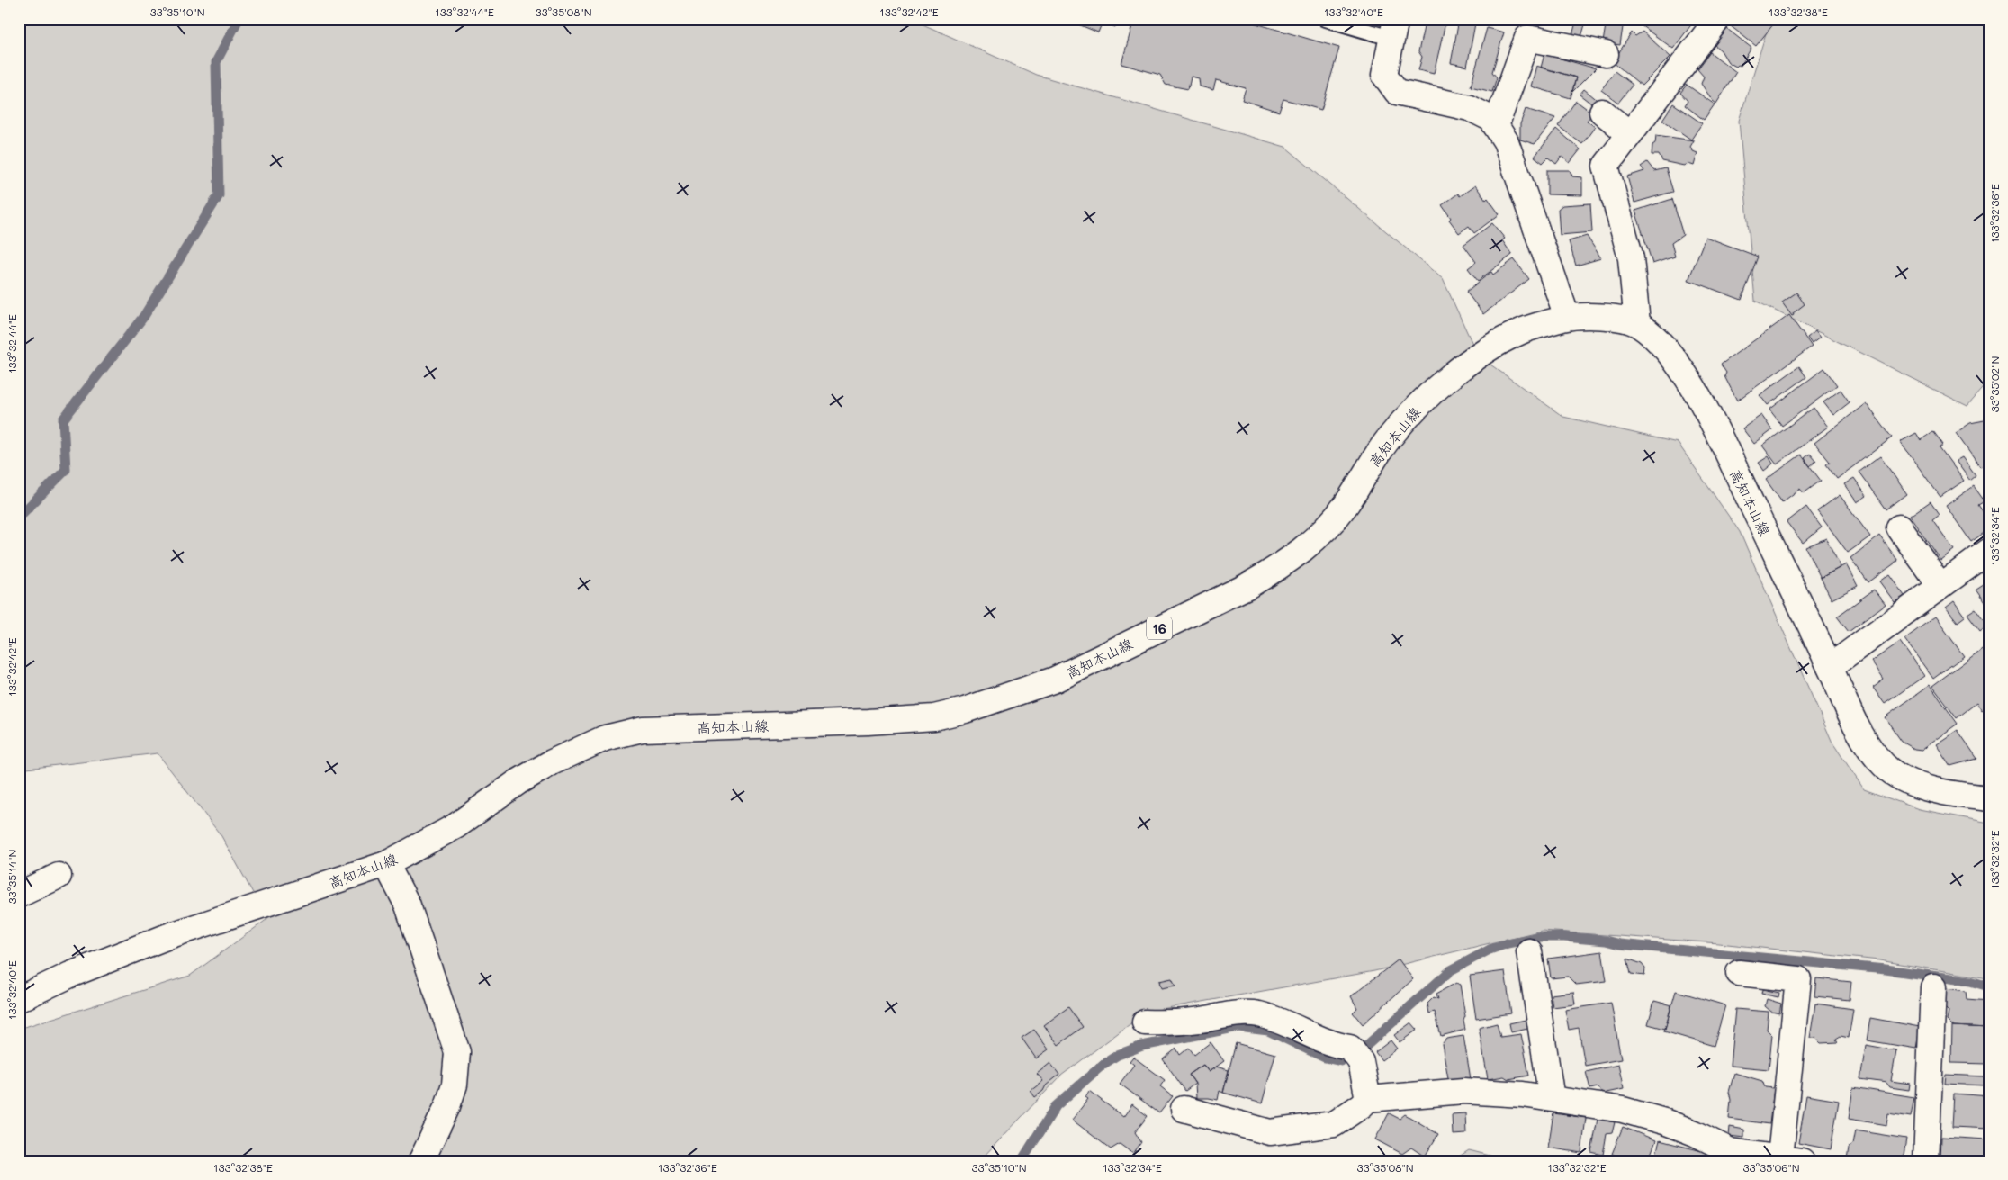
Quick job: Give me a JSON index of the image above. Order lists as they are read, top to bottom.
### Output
{
  "streets": {
    "street": ["高知本山線", "16"]
  },
  "coordinates": [
    "33°35'10\"N",
    "133°32'44\"E",
    "33°35'08\"N",
    "133°32'42\"E",
    "133°32'40\"E",
    "133°32'38\"E",
    "133°32'36\"E",
    "33°35'02\"N",
    "133°32'34\"E",
    "133°32'32\"E",
    "33°35'14\"N",
    "33°35'06\"N"
  ]
}
